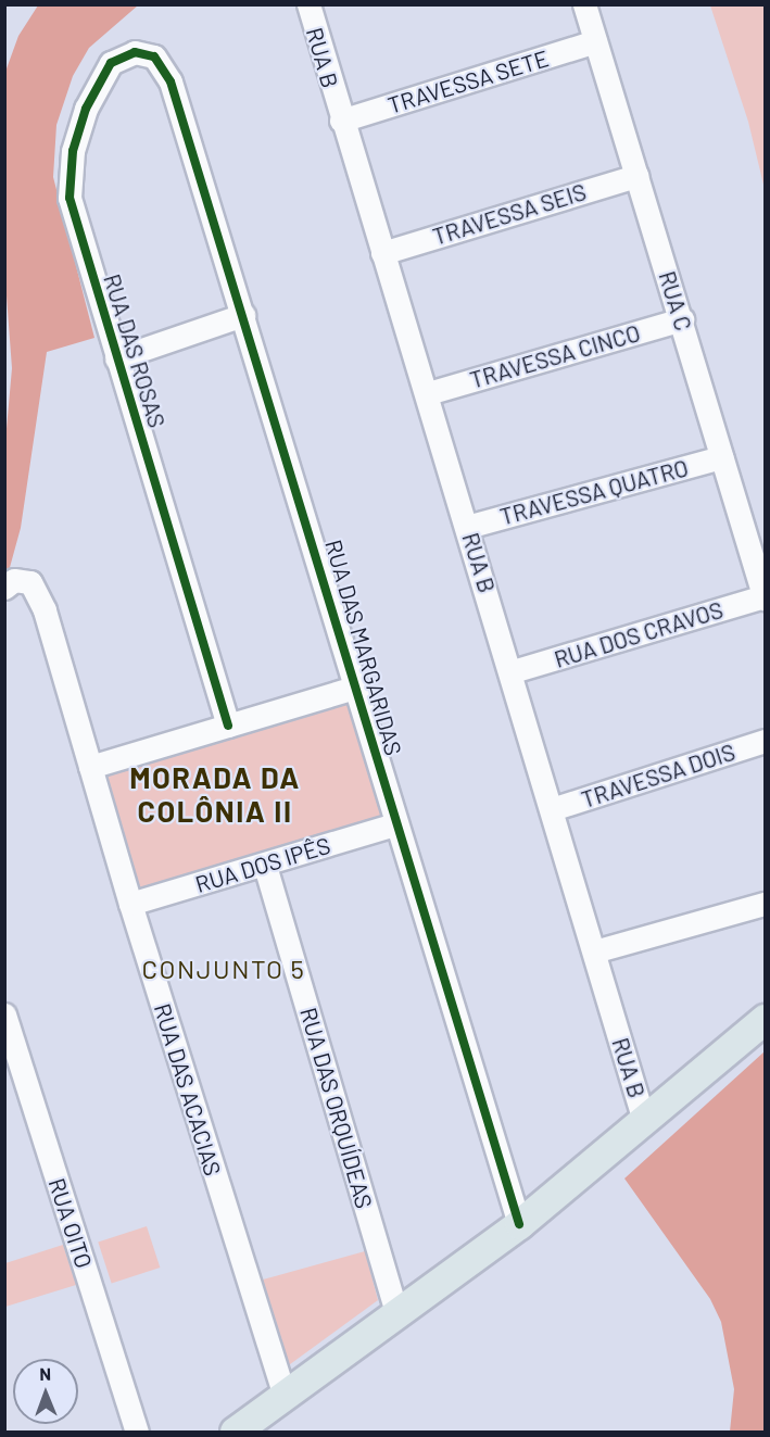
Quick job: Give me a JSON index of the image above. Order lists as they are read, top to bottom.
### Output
{
  "streets": {
    "street": [
      "RUA B",
      "TRAVESSA SETE",
      "TRAVESSA SEIS",
      "RUA C",
      "RUA DAS ROSAS",
      "TRAVESSA CINCO",
      "TRAVESSA QUATRO",
      "RUA DOS CRAVOS",
      "RUA DAS MARGARIDAS",
      "TRAVESSA DOIS",
      "RUA DOS IPÊS",
      "RUA DAS ACACIAS",
      "RUA DAS ORQUÍDEAS",
      "RUA OITO"
    ]
  },
  "crossings": [
    ["RUA B", "TRAVESSA SETE"],
    ["RUA B", "TRAVESSA SEIS"],
    ["RUA B", "TRAVESSA CINCO"],
    ["RUA B", "TRAVESSA QUATRO"],
    ["RUA B", "RUA DOS CRAVOS"],
    ["RUA B", "TRAVESSA DOIS"],
    ["TRAVESSA SETE", "RUA C"],
    ["TRAVESSA SEIS", "RUA C"],
    ["RUA C", "TRAVESSA CINCO"],
    ["RUA C", "TRAVESSA QUATRO"],
    ["RUA C", "RUA DOS CRAVOS"],
    ["RUA DAS ROSAS", "RUA DAS MARGARIDAS"],
    ["RUA DAS MARGARIDAS", "RUA DOS IPÊS"],
    ["RUA DOS IPÊS", "RUA DAS ACACIAS"],
    ["RUA DOS IPÊS", "RUA DAS ORQUÍDEAS"]
  ],
  "districts": ["MORADA DA COLÔNIA II", "CONJUNTO 5"],
  "north": "top"
}
